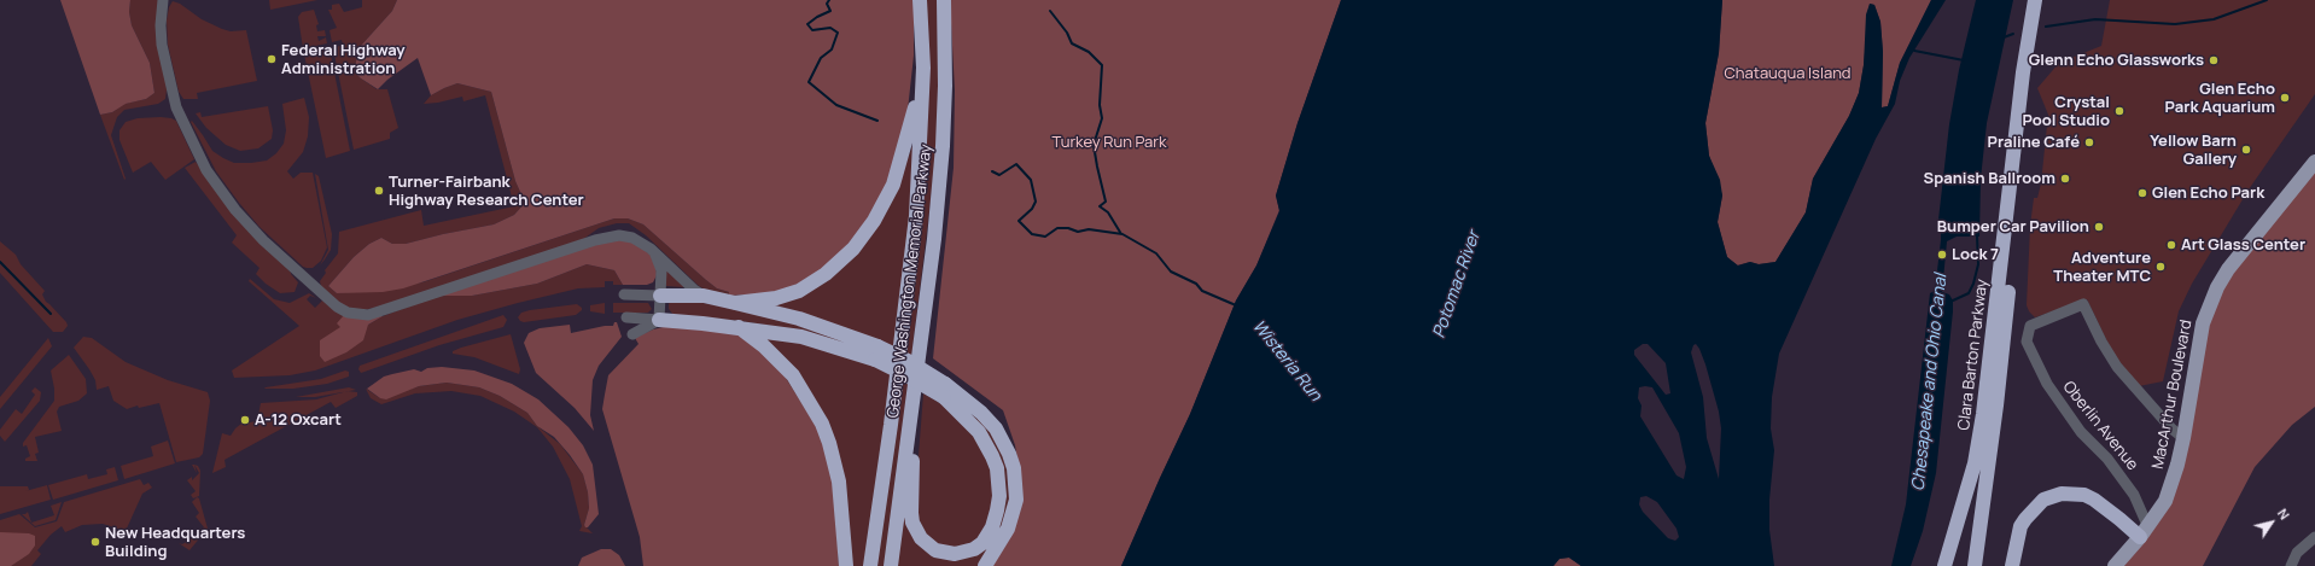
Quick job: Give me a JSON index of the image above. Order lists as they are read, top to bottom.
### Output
{
  "streets": {
    "highway": ["George Washington Memorial Parkway", "Clara Barton Parkway"],
    "main road": ["MacArthur Boulevard"],
    "street": ["Oberlin Avenue"]
  },
  "crossings": [
    ["MacArthur Boulevard", "Oberlin Avenue"]
  ],
  "water": ["Potomac River", "Wisteria Run", "Chesapeake and Ohio Canal"],
  "parks": ["Chatauqua Island", "Turkey Run Park"],
  "places": [
    "Federal Highway Administration",
    "Glenn Echo Glassworks",
    "Glen Echo Park Aquarium",
    "Crystal Pool Studio",
    "Praline Café",
    "Yellow Barn Gallery",
    "Spanish Ballroom",
    "Turner-Fairbank Highway Research Center",
    "Glen Echo Park",
    "Bumper Car Pavilion",
    "Art Glass Center",
    "Lock 7",
    "Adventure Theater MTC",
    "A-12 Oxcart",
    "New Headquarters Building"
  ],
  "north": "top right"
}
